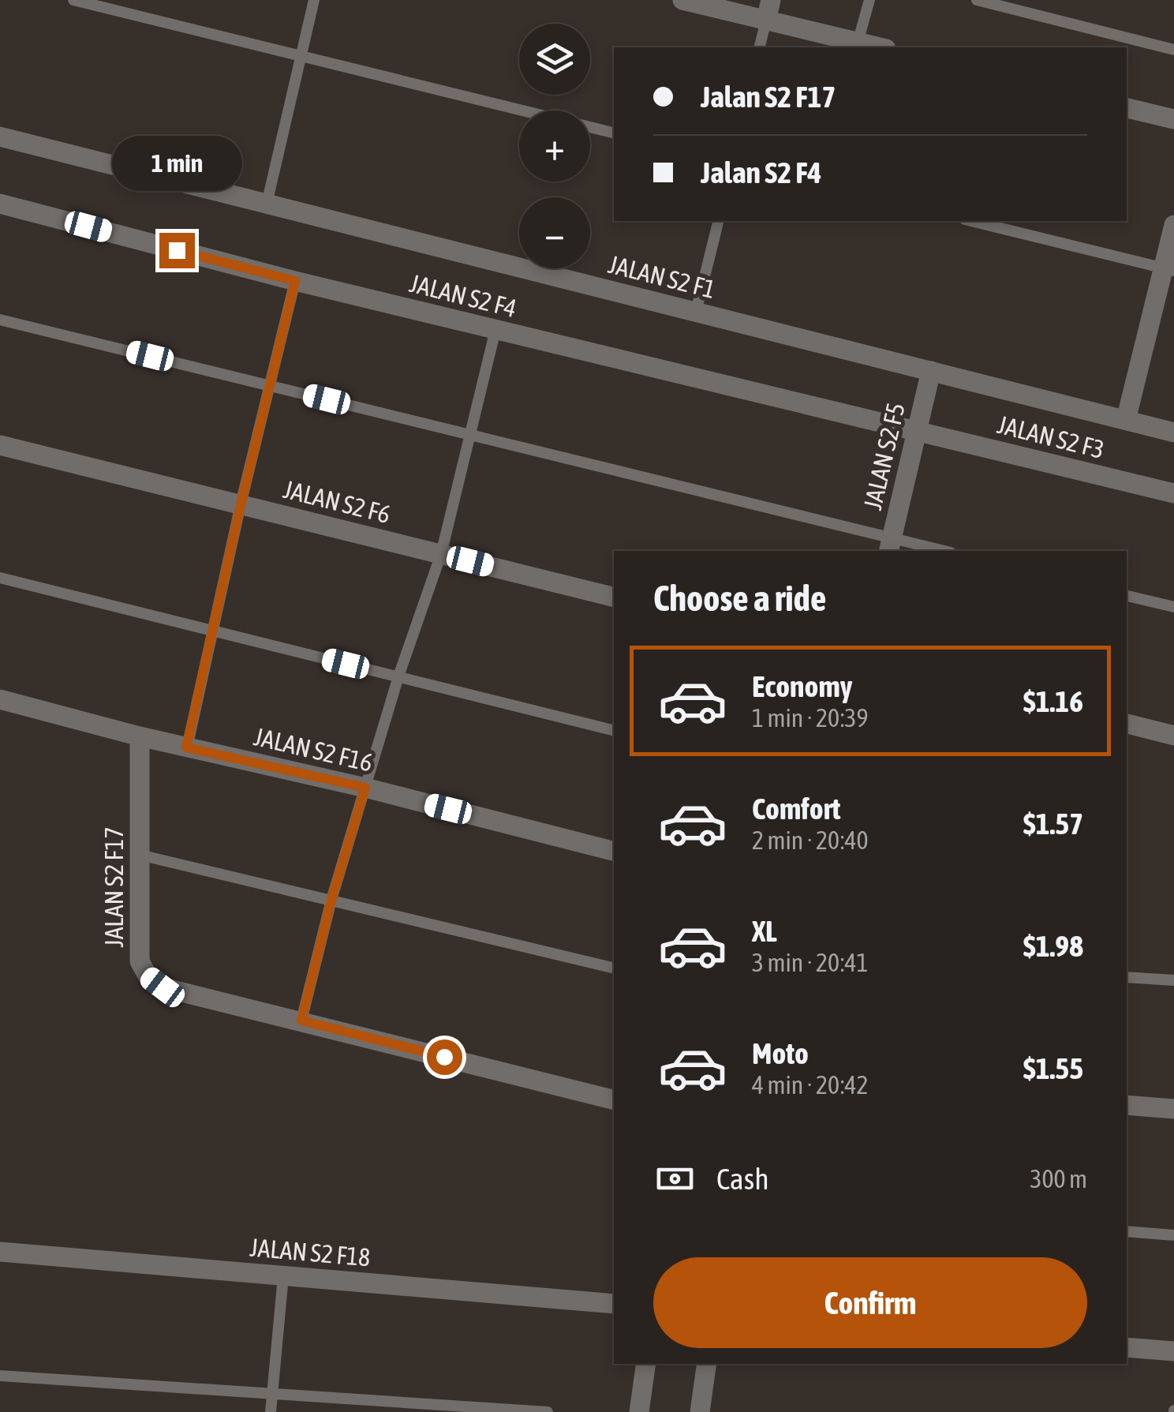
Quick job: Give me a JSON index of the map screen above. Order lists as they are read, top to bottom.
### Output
{
  "streets": {
    "street": [
      "JALAN S2 F1",
      "JALAN S2 F4",
      "JALAN S2 F3",
      "JALAN S2 F5",
      "JALAN S2 F6",
      "JALAN S2 F16",
      "JALAN S2 F17",
      "JALAN S2 F18"
    ]
  },
  "crossings": [
    ["JALAN S2 F1", "JALAN S2 F5"],
    ["JALAN S2 F4", "JALAN S2 F3"],
    ["JALAN S2 F4", "JALAN S2 F5"],
    ["JALAN S2 F3", "JALAN S2 F5"],
    ["JALAN S2 F16", "JALAN S2 F17"]
  ],
  "page": {
    "map_buttons": ["+", "−"],
    "banner": ["Jalan S2 F17", "Jalan S2 F4"],
    "bubble": "1 min",
    "heading": "Choose a ride",
    "list": [
      {
        "name": "Economy",
        "note": "1 min · 20:39",
        "value": "$1.16"
      },
      {
        "name": "Comfort",
        "note": "2 min · 20:40",
        "value": "$1.57"
      },
      {
        "name": "XL",
        "note": "3 min · 20:41",
        "value": "$1.98"
      },
      {
        "name": "Moto",
        "note": "4 min · 20:42",
        "value": "$1.55"
      }
    ],
    "pay": ["Cash", "300 m"],
    "buttons": "Confirm"
  }
}
